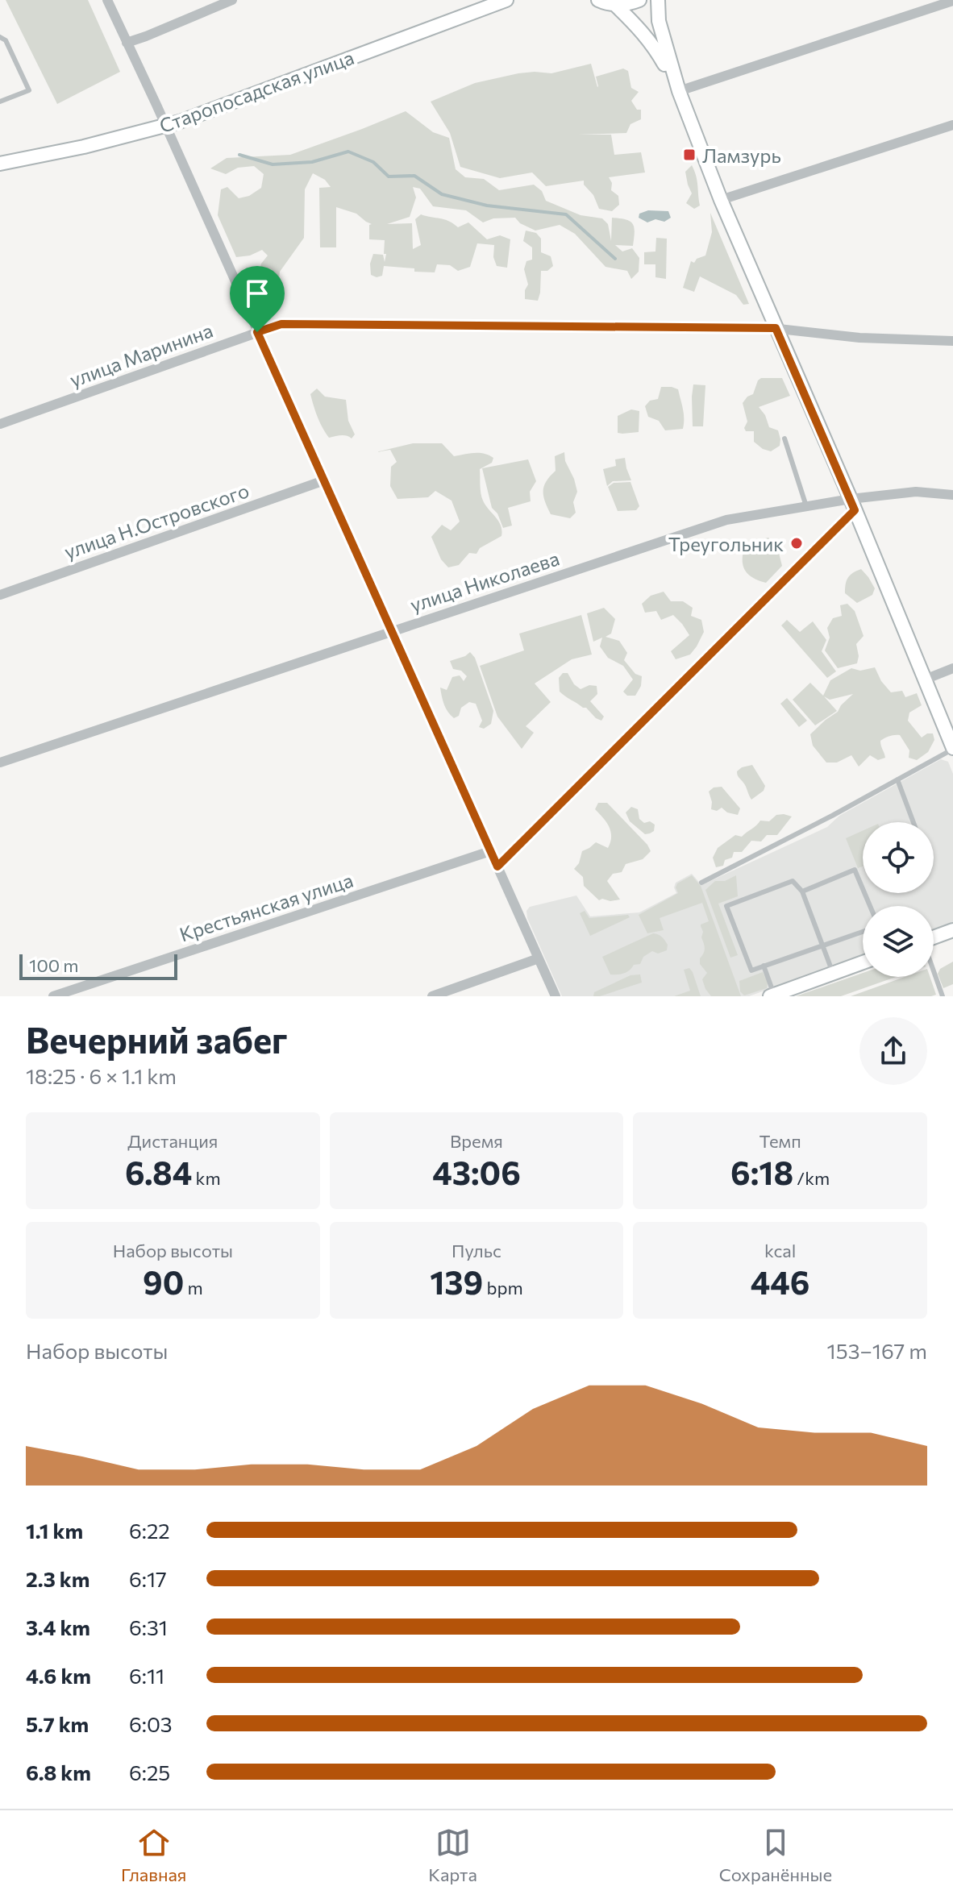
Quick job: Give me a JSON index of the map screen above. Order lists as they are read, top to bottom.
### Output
{
  "streets": {
    "main road": ["Старопосадская улица"],
    "street": [
      "улица Маринина",
      "улица Н.Островского",
      "улица Николаева",
      "Крестьянская улица"
    ]
  },
  "places": {
    "transit": ["Ламзурь"],
    "other": ["Треугольник"]
  },
  "scale_bar": "100 m",
  "page": {
    "scale": "100 m",
    "heading": ["Вечерний забег", "18:25 · 6 × 1.1 km"],
    "stats": [
      ["Дистанция", "6.84 km"],
      ["Время", "43:06"],
      ["Темп", "6:18 /km"],
      ["Набор высоты", "90 m"],
      ["Пульс", "139 bpm"],
      ["kcal", "446"]
    ],
    "chart": ["Набор высоты", "153–167 m"],
    "list": [
      {
        "name": "1.1 km",
        "note": "6:22"
      },
      {
        "name": "2.3 km",
        "note": "6:17"
      },
      {
        "name": "3.4 km",
        "note": "6:31"
      },
      {
        "name": "4.6 km",
        "note": "6:11"
      },
      {
        "name": "5.7 km",
        "note": "6:03"
      },
      {
        "name": "6.8 km",
        "note": "6:25"
      }
    ],
    "tabs": ["Главная", "Карта", "Сохранённые"]
  }
}
